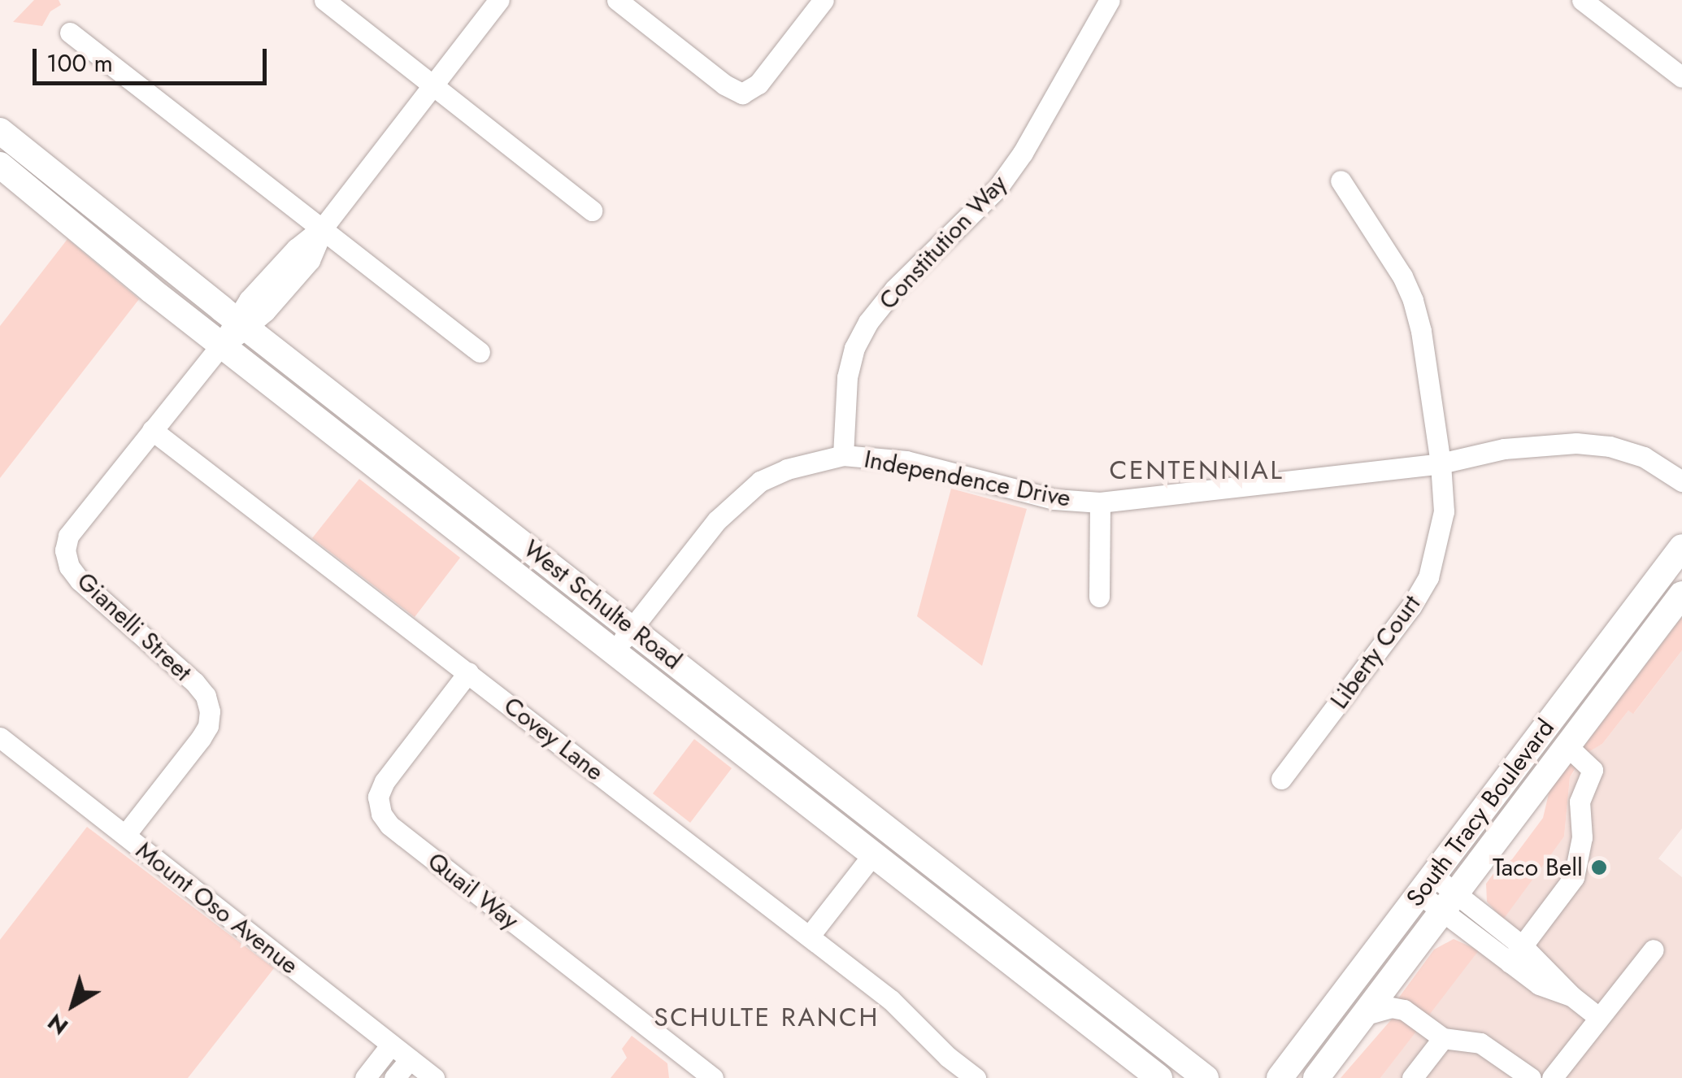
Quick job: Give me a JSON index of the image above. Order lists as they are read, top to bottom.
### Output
{
  "streets": {
    "main road": ["West Schulte Road", "South Tracy Boulevard"],
    "street": [
      "Constitution Way",
      "Independence Drive",
      "Gianelli Street",
      "Liberty Court",
      "Covey Lane",
      "Quail Way",
      "Mount Oso Avenue"
    ]
  },
  "crossings": [
    ["Constitution Way", "Independence Drive"],
    ["Independence Drive", "West Schulte Road"],
    ["Independence Drive", "Liberty Court"],
    ["West Schulte Road", "Gianelli Street"],
    ["Gianelli Street", "Covey Lane"],
    ["Gianelli Street", "Mount Oso Avenue"],
    ["Covey Lane", "Quail Way"]
  ],
  "districts": ["CENTENNIAL", "SCHULTE RANCH"],
  "places": ["Taco Bell"],
  "scale_bar": "100 m",
  "north": "bottom left"
}
